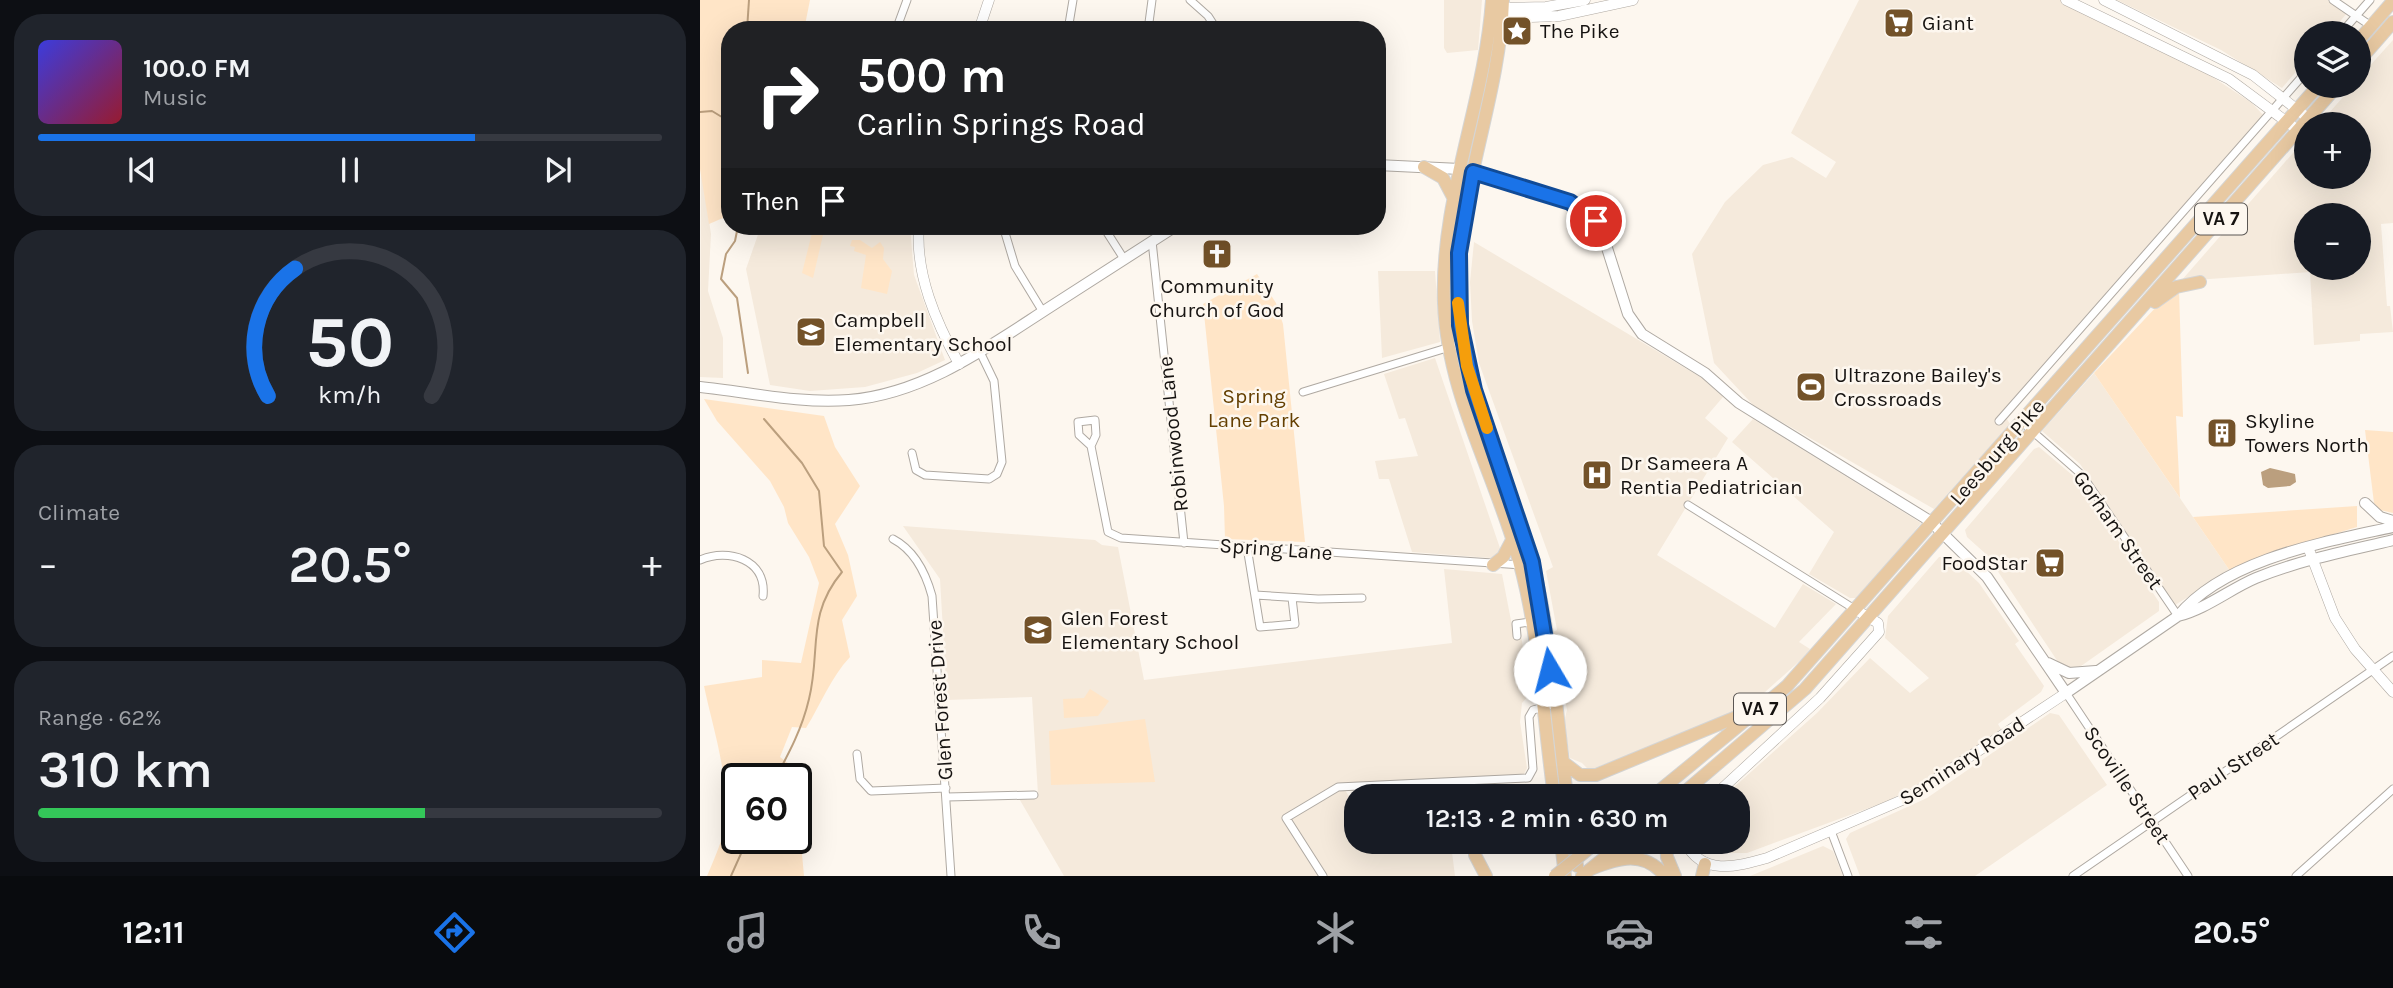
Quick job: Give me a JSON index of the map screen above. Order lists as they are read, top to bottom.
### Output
{
  "streets": {
    "main road": ["VA 7", "Leesburg Pike", "Seminary Road"],
    "street": [
      "Robinwood Lane",
      "Gorham Street",
      "Spring Lane",
      "Glen Forest Drive",
      "Paul Street",
      "Scoville Street"
    ]
  },
  "crossings": [
    ["Robinwood Lane", "Spring Lane"],
    ["Leesburg Pike", "Gorham Street"],
    ["Gorham Street", "Seminary Road"],
    ["Seminary Road", "Scoville Street"],
    ["Paul Street", "Scoville Street"]
  ],
  "parks": ["Spring Lane Park"],
  "places": {
    "supermarket": ["Giant", "FoodStar"],
    "place": ["The Pike"],
    "church": ["Community Church of God"],
    "school or university": ["Campbell Elementary School", "Glen Forest Elementary School"],
    "sports": ["Ultrazone Bailey's Crossroads"],
    "building": ["Skyline Towers North"],
    "hospital": ["Dr Sameera A Rentia Pediatrician"]
  },
  "page": {
    "map_buttons": ["+", "−"],
    "turn": ["500 m", "Carlin Springs Road"],
    "song": ["100.0 FM", "Music"],
    "then": "Then",
    "tile": [
      "Climate",
      ["Range · 62%", "310 km"]
    ],
    "heat": ["−", "20.5°", "+"],
    "limit": "60",
    "trip": "12:13 · 2 min · 630 m",
    "tabs": ["12:11", "20.5°"],
    "gauge": ["50", "km/h"]
  }
}
